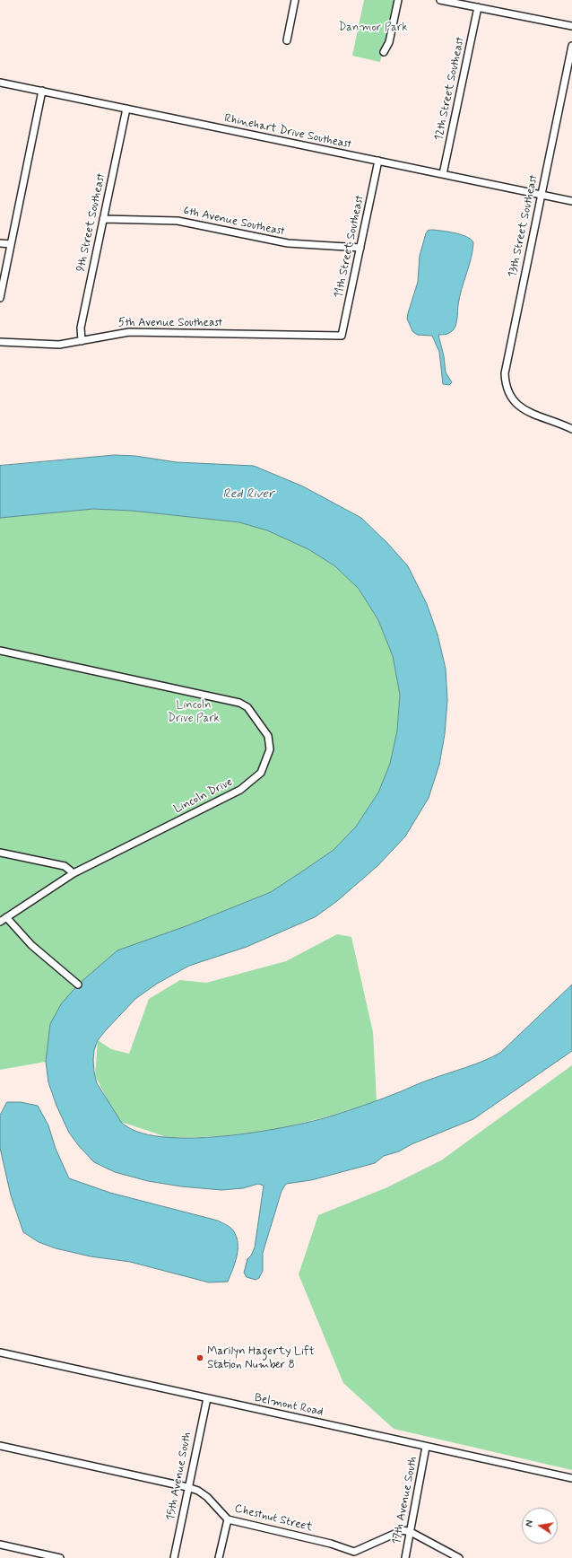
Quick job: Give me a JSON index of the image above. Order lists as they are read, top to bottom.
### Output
{
  "streets": {
    "street": [
      "12th Street Southeast",
      "Rhinehart Drive Southeast",
      "6th Avenue Southeast",
      "9th Street Southeast",
      "13th Street Southeast",
      "11th Street Southeast",
      "5th Avenue Southeast",
      "Lincoln Drive",
      "Belmont Road",
      "15th Avenue South",
      "17th Avenue South",
      "Chestnut Street"
    ]
  },
  "crossings": [
    ["12th Street Southeast", "Rhinehart Drive Southeast"],
    ["Rhinehart Drive Southeast", "9th Street Southeast"],
    ["Rhinehart Drive Southeast", "13th Street Southeast"],
    ["Rhinehart Drive Southeast", "11th Street Southeast"],
    ["6th Avenue Southeast", "9th Street Southeast"],
    ["6th Avenue Southeast", "11th Street Southeast"],
    ["9th Street Southeast", "5th Avenue Southeast"],
    ["11th Street Southeast", "5th Avenue Southeast"],
    ["Belmont Road", "15th Avenue South"],
    ["Belmont Road", "17th Avenue South"],
    ["15th Avenue South", "Chestnut Street"],
    ["17th Avenue South", "Chestnut Street"]
  ],
  "water": ["Red River"],
  "parks": ["Danmor Park", "Lincoln Drive Park"],
  "places": ["Marilyn Hagerty Lift Station Number 8"],
  "north": "left"
}
